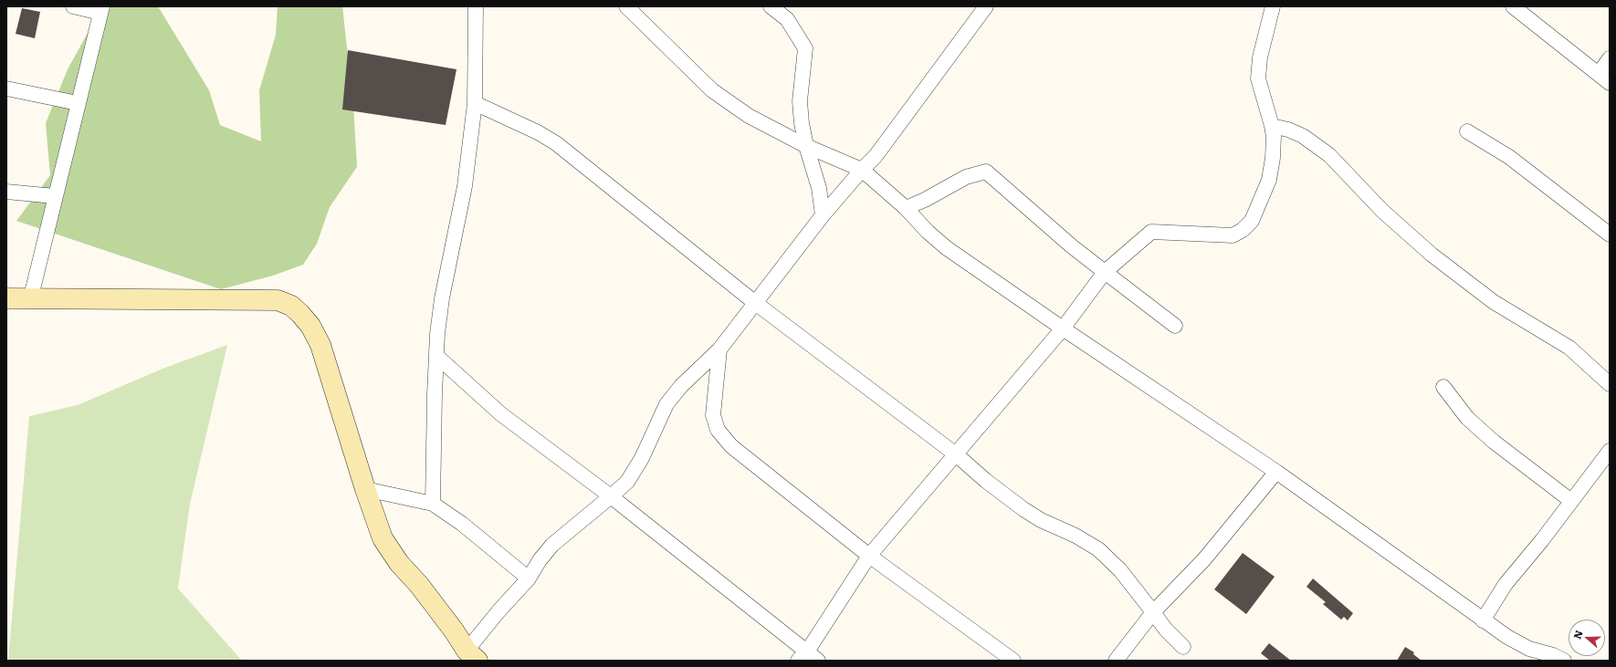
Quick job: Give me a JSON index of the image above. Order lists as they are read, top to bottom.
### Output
{
  "north": "left"
}
